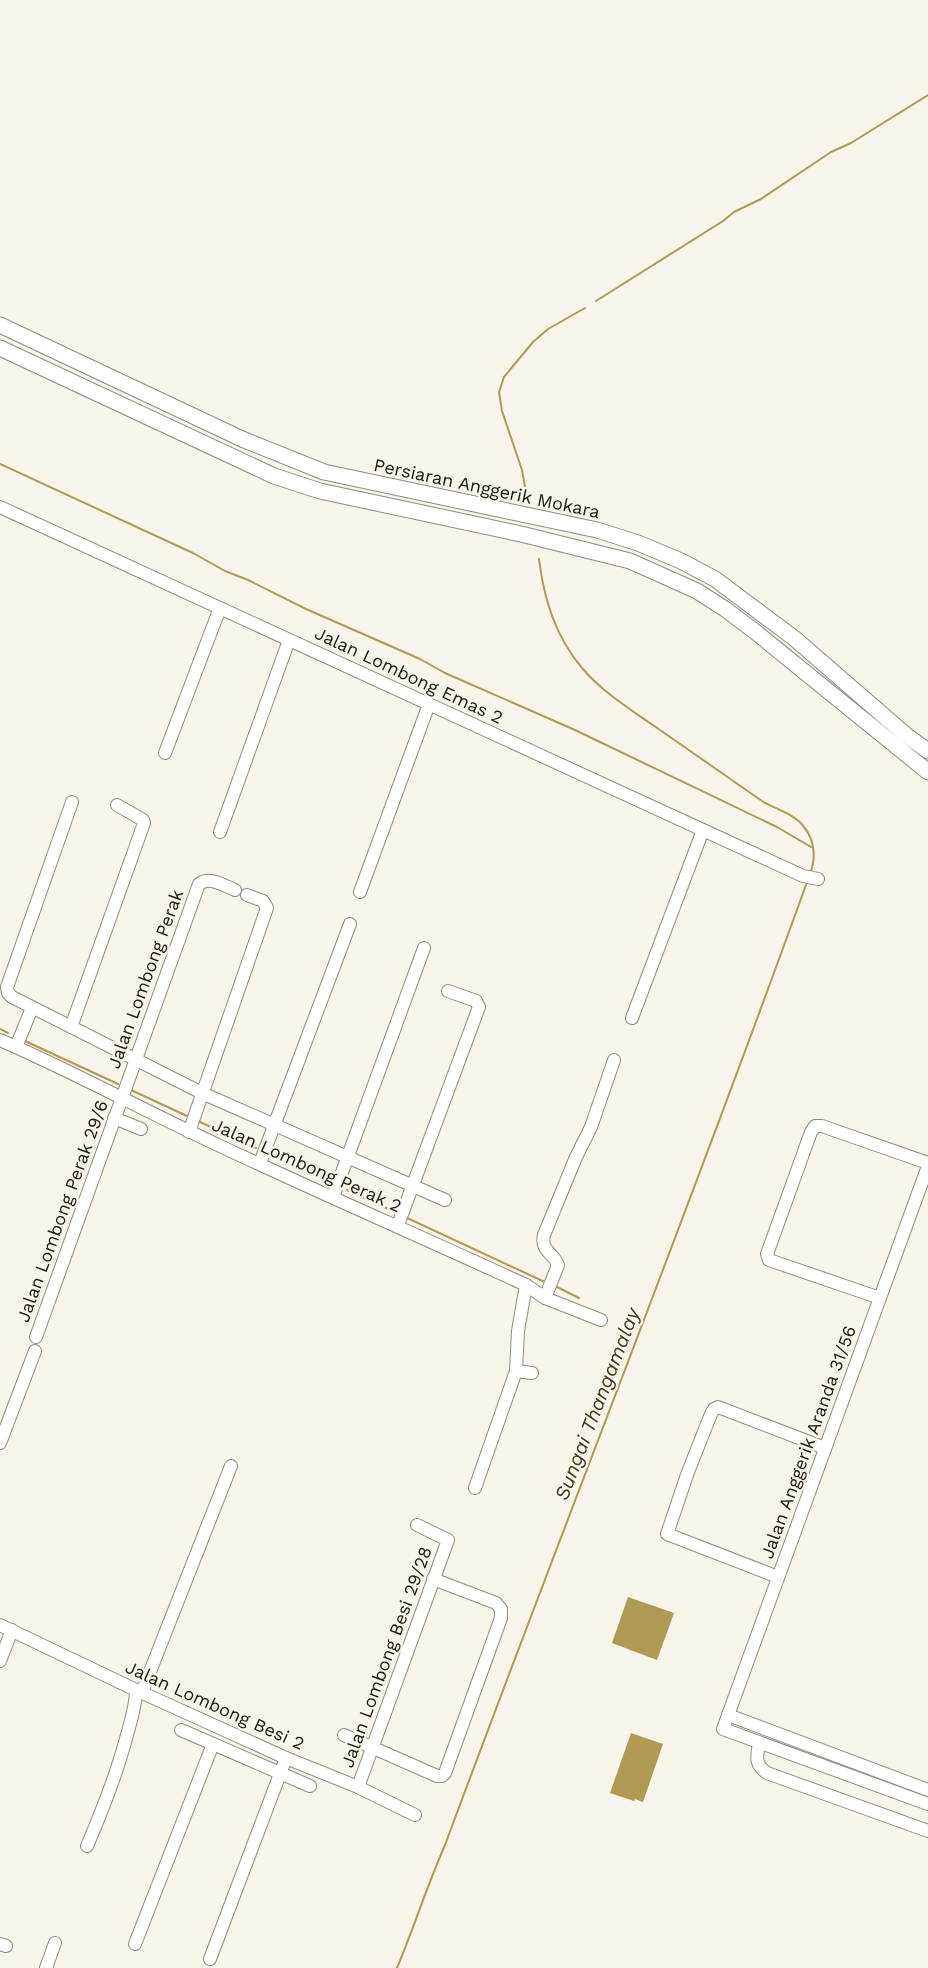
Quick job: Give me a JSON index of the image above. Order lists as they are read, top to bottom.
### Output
{
  "streets": {
    "main road": ["Persiaran Anggerik Mokara"],
    "street": [
      "Jalan Lombong Emas 2",
      "Jalan Lombong Perak",
      "Jalan Lombong Perak 2",
      "Jalan Lombong Perak 29/6",
      "Jalan Anggerik Aranda 31/56",
      "Jalan Lombong Besi 29/28",
      "Jalan Lombong Besi 2"
    ]
  },
  "crossings": [
    ["Jalan Lombong Perak", "Jalan Lombong Perak 2"],
    ["Jalan Lombong Perak", "Jalan Lombong Perak 29/6"],
    ["Jalan Lombong Perak 2", "Jalan Lombong Perak 29/6"],
    ["Jalan Lombong Besi 29/28", "Jalan Lombong Besi 2"]
  ],
  "water": ["Sungai Thangamalay"]
}
